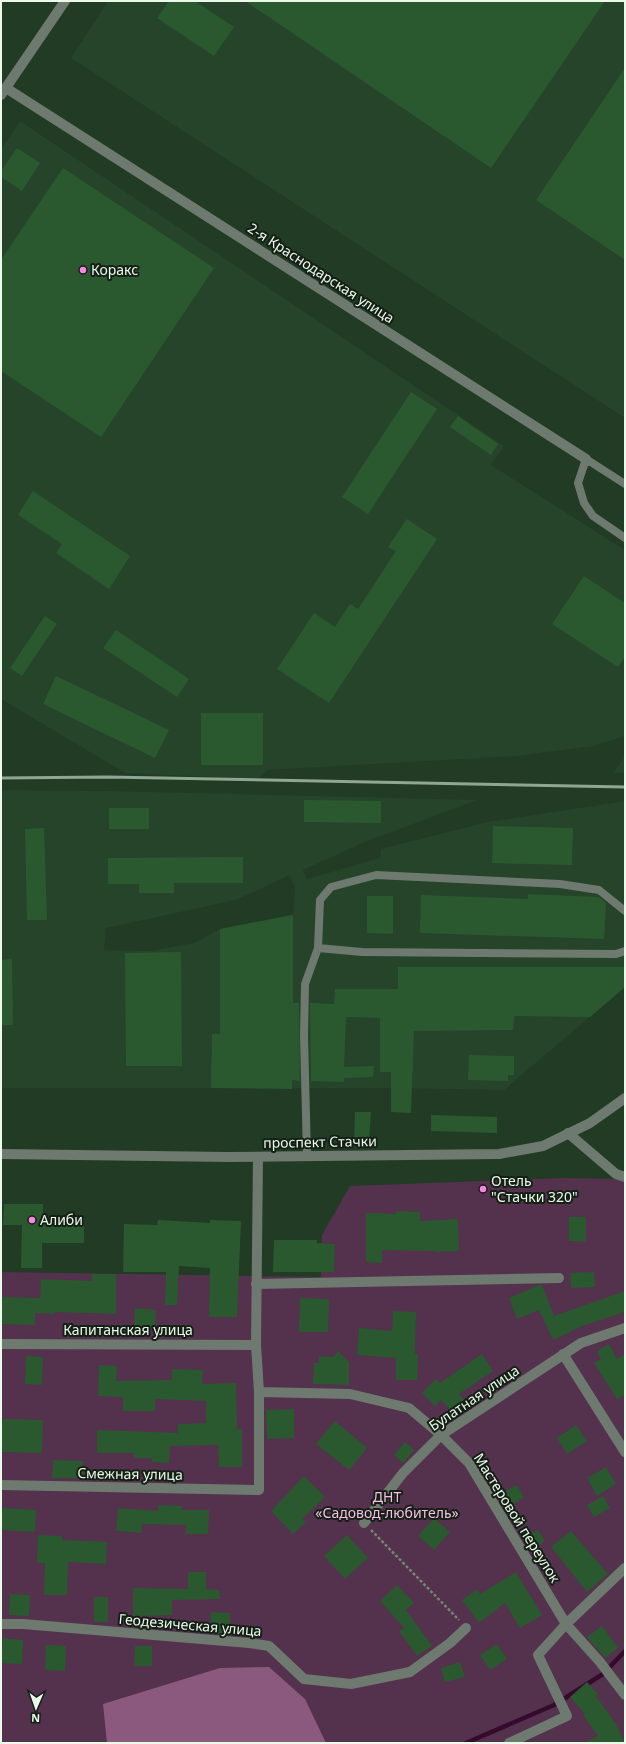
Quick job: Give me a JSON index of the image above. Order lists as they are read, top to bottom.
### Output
{
  "streets": {
    "street": [
      "2-я Краснодарская улица",
      "проспект Стачки",
      "Капитанская улица",
      "Булатная улица",
      "Смежная улица",
      "Мастеровой переулок",
      "Геодезическая улица"
    ]
  },
  "crossings": [
    ["Булатная улица", "Мастеровой переулок"],
    ["Смежная улица", "Мастеровой переулок"]
  ],
  "parks": ["ДНТ «Садовод-любитель»"],
  "places": ["Коракс", "Отель \"Стачки 320\"", "Алиби"],
  "north": "bottom"
}
